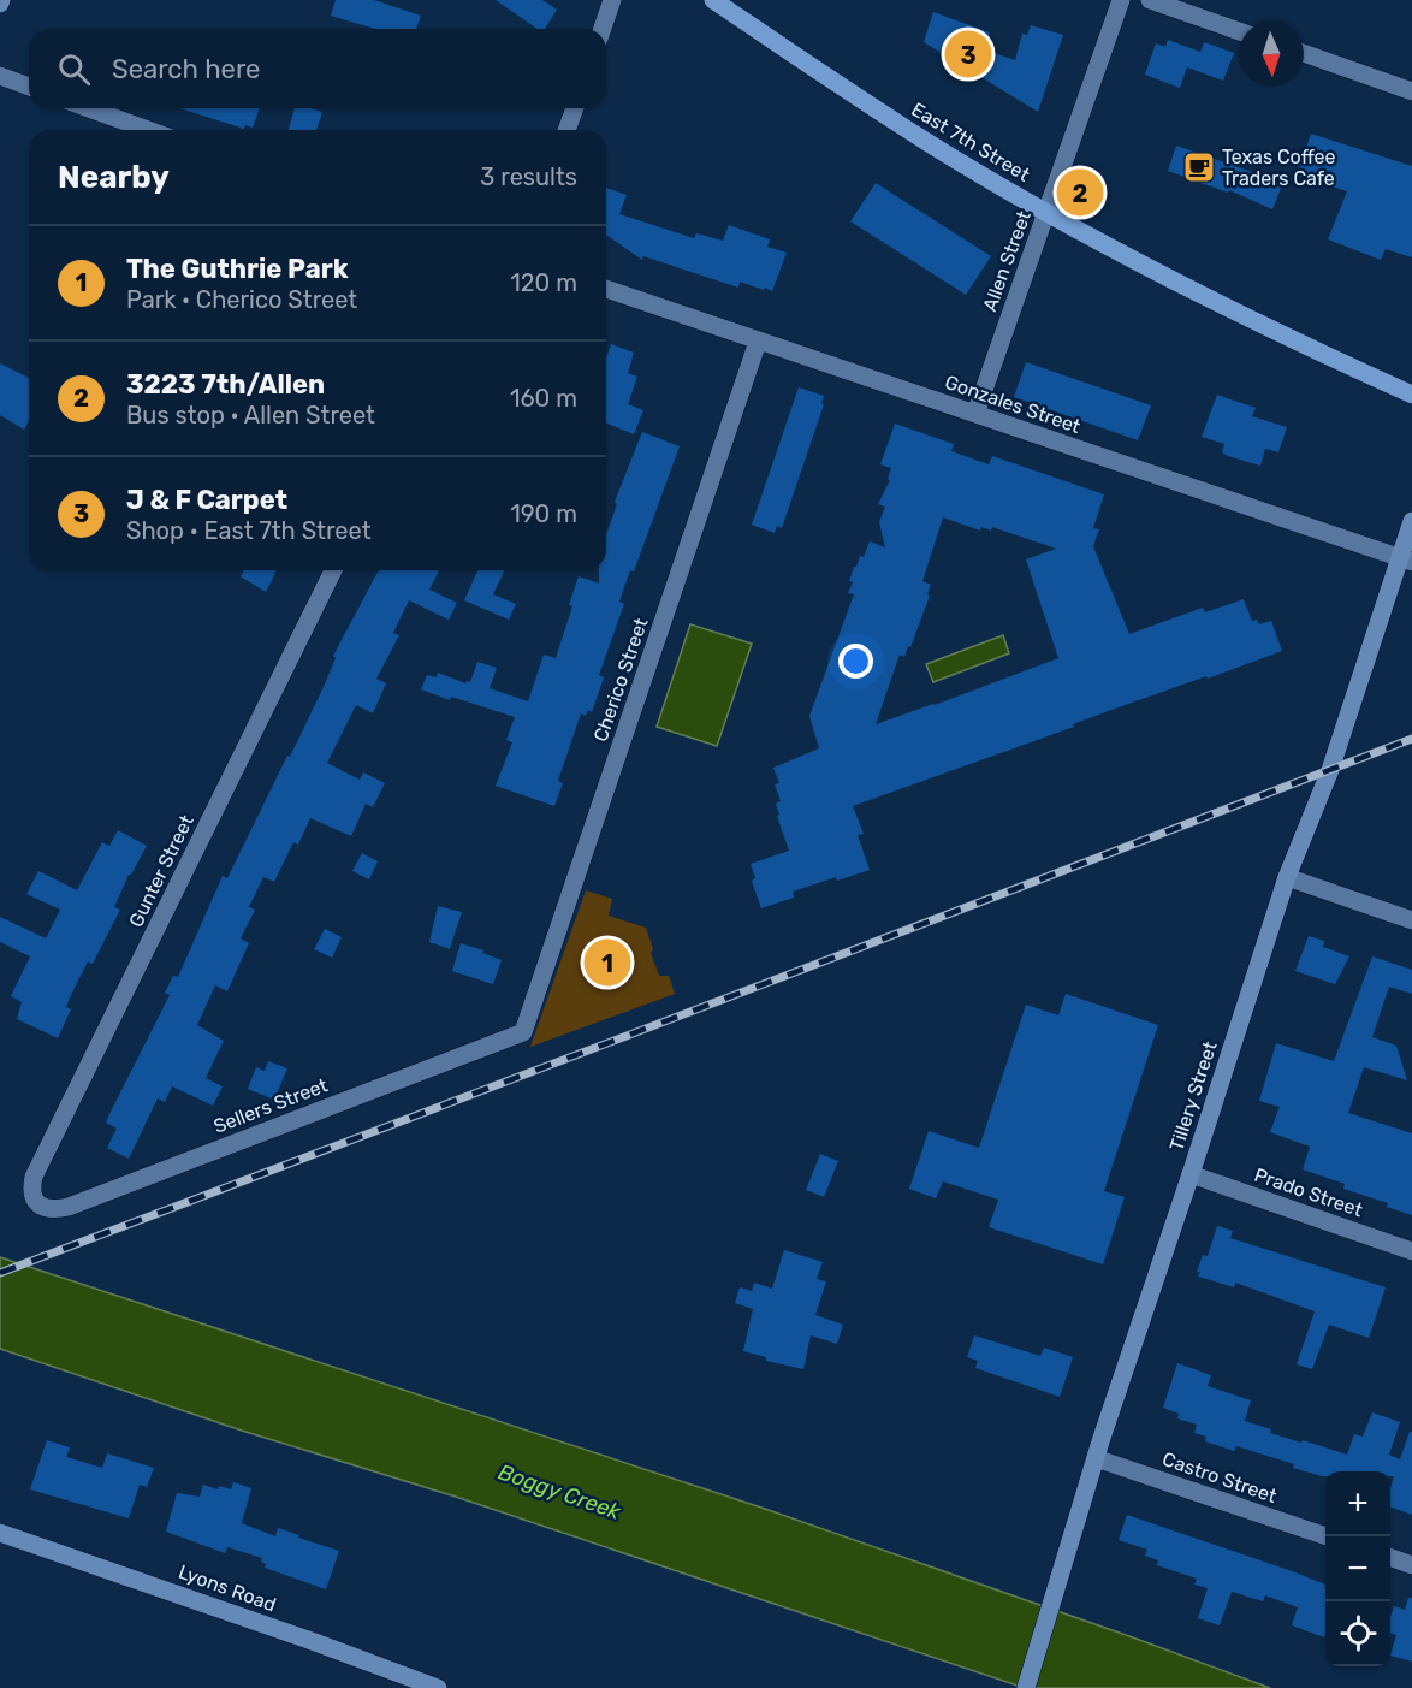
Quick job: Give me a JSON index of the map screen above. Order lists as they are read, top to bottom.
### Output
{
  "streets": {
    "main road": ["East 7th Street"],
    "street": [
      "Allen Street",
      "Gonzales Street",
      "Cherico Street",
      "Gunter Street",
      "Tillery Street",
      "Sellers Street",
      "Prado Street",
      "Castro Street",
      "Lyons Road"
    ]
  },
  "crossings": [
    ["East 7th Street", "Allen Street"],
    ["Allen Street", "Gonzales Street"],
    ["Gonzales Street", "Cherico Street"],
    ["Gonzales Street", "Tillery Street"],
    ["Cherico Street", "Sellers Street"],
    ["Gunter Street", "Sellers Street"],
    ["Tillery Street", "Prado Street"],
    ["Tillery Street", "Castro Street"]
  ],
  "water": ["Boggy Creek"],
  "places": {
    "cafe": ["Texas Coffee Traders Cafe"]
  },
  "north": "bottom",
  "page": {
    "pins": ["3", "2", "1"],
    "search": "Search here",
    "heading": ["Nearby", "3 results"],
    "list": [
      {
        "mark": "1",
        "name": "The Guthrie Park",
        "note": "Park · Cherico Street",
        "value": "120 m"
      },
      {
        "mark": "2",
        "name": "3223 7th/Allen",
        "note": "Bus stop · Allen Street",
        "value": "160 m"
      },
      {
        "mark": "3",
        "name": "J & F Carpet",
        "note": "Shop · East 7th Street",
        "value": "190 m"
      }
    ],
    "map_buttons": ["+", "−"]
  }
}
